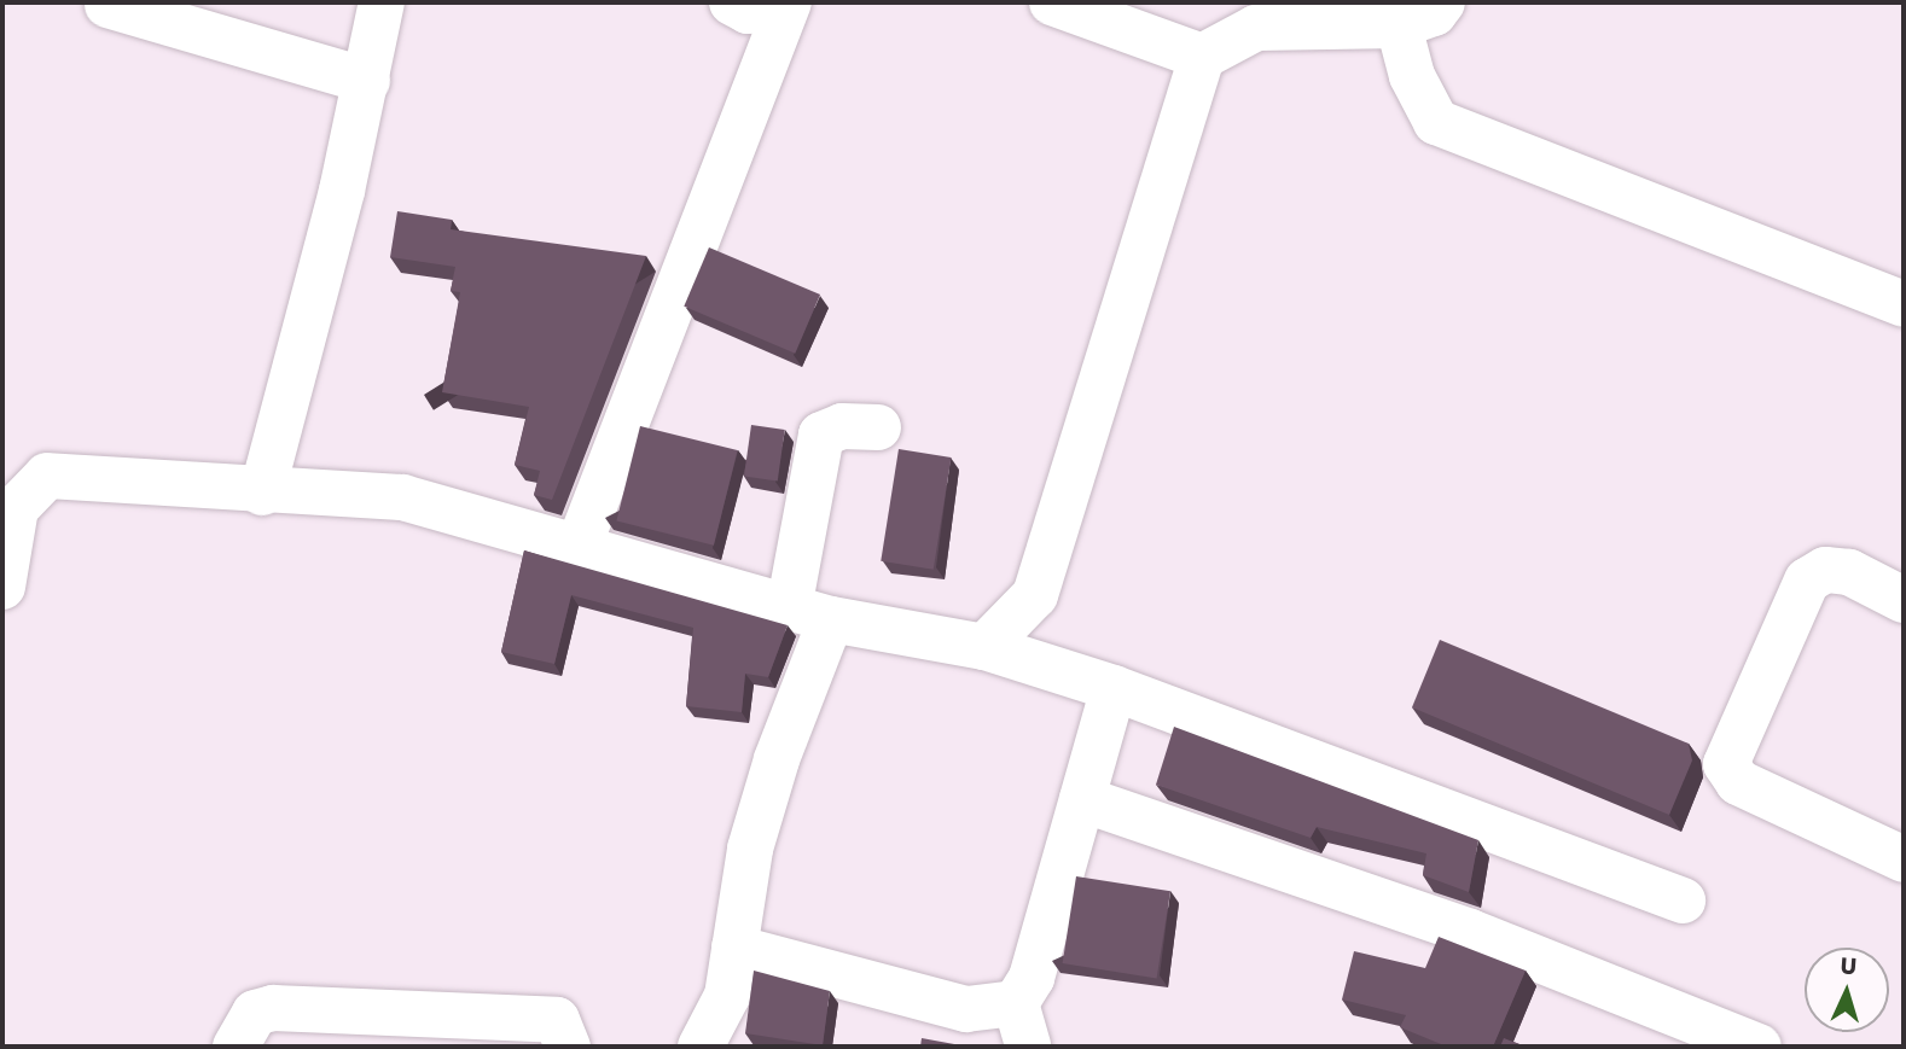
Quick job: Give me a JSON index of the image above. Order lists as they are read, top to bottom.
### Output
{
  "north": "top"
}
